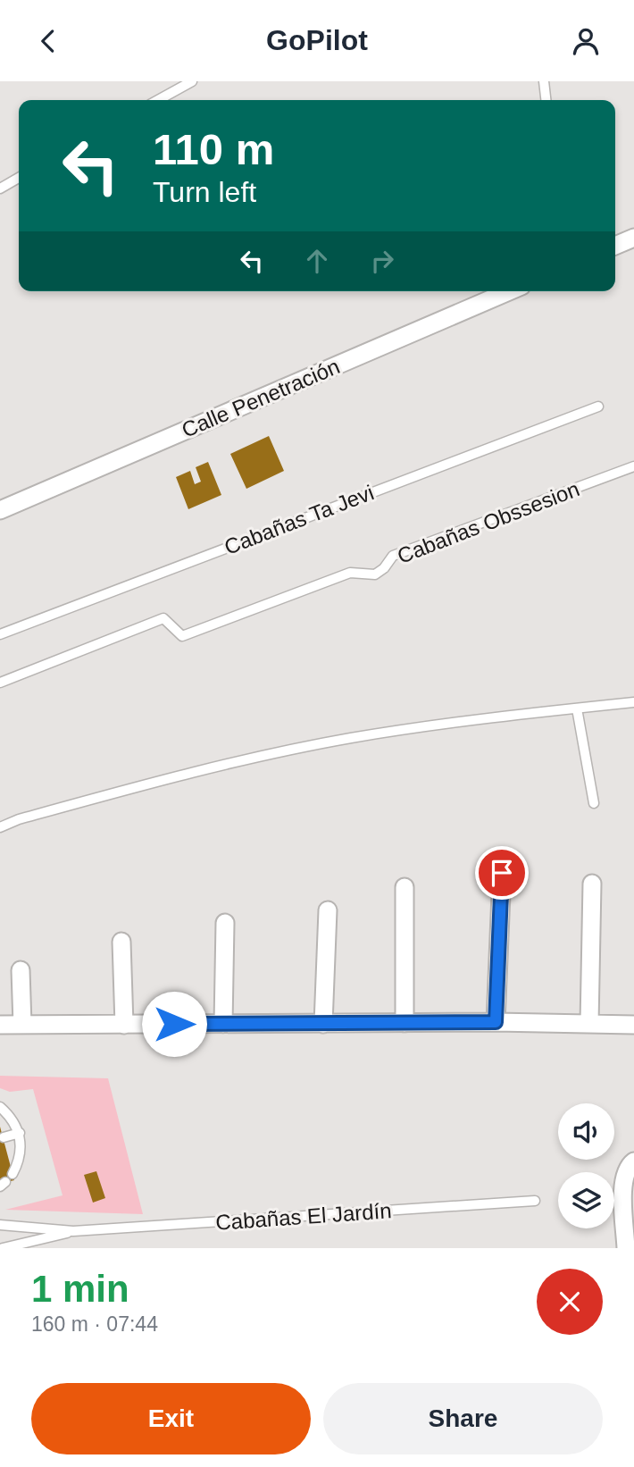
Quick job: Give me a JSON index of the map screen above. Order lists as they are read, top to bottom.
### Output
{
  "streets": {
    "street": ["Calle Penetración"],
    "lane": ["Cabañas Ta Jevi", "Cabañas Obssesion", "Cabañas El Jardín"]
  },
  "page": {
    "header": "GoPilot",
    "turn": ["110 m", "Turn left"],
    "heading": ["1 min", "160 m · 07:44"],
    "buttons": ["Exit", "Share"]
  }
}
